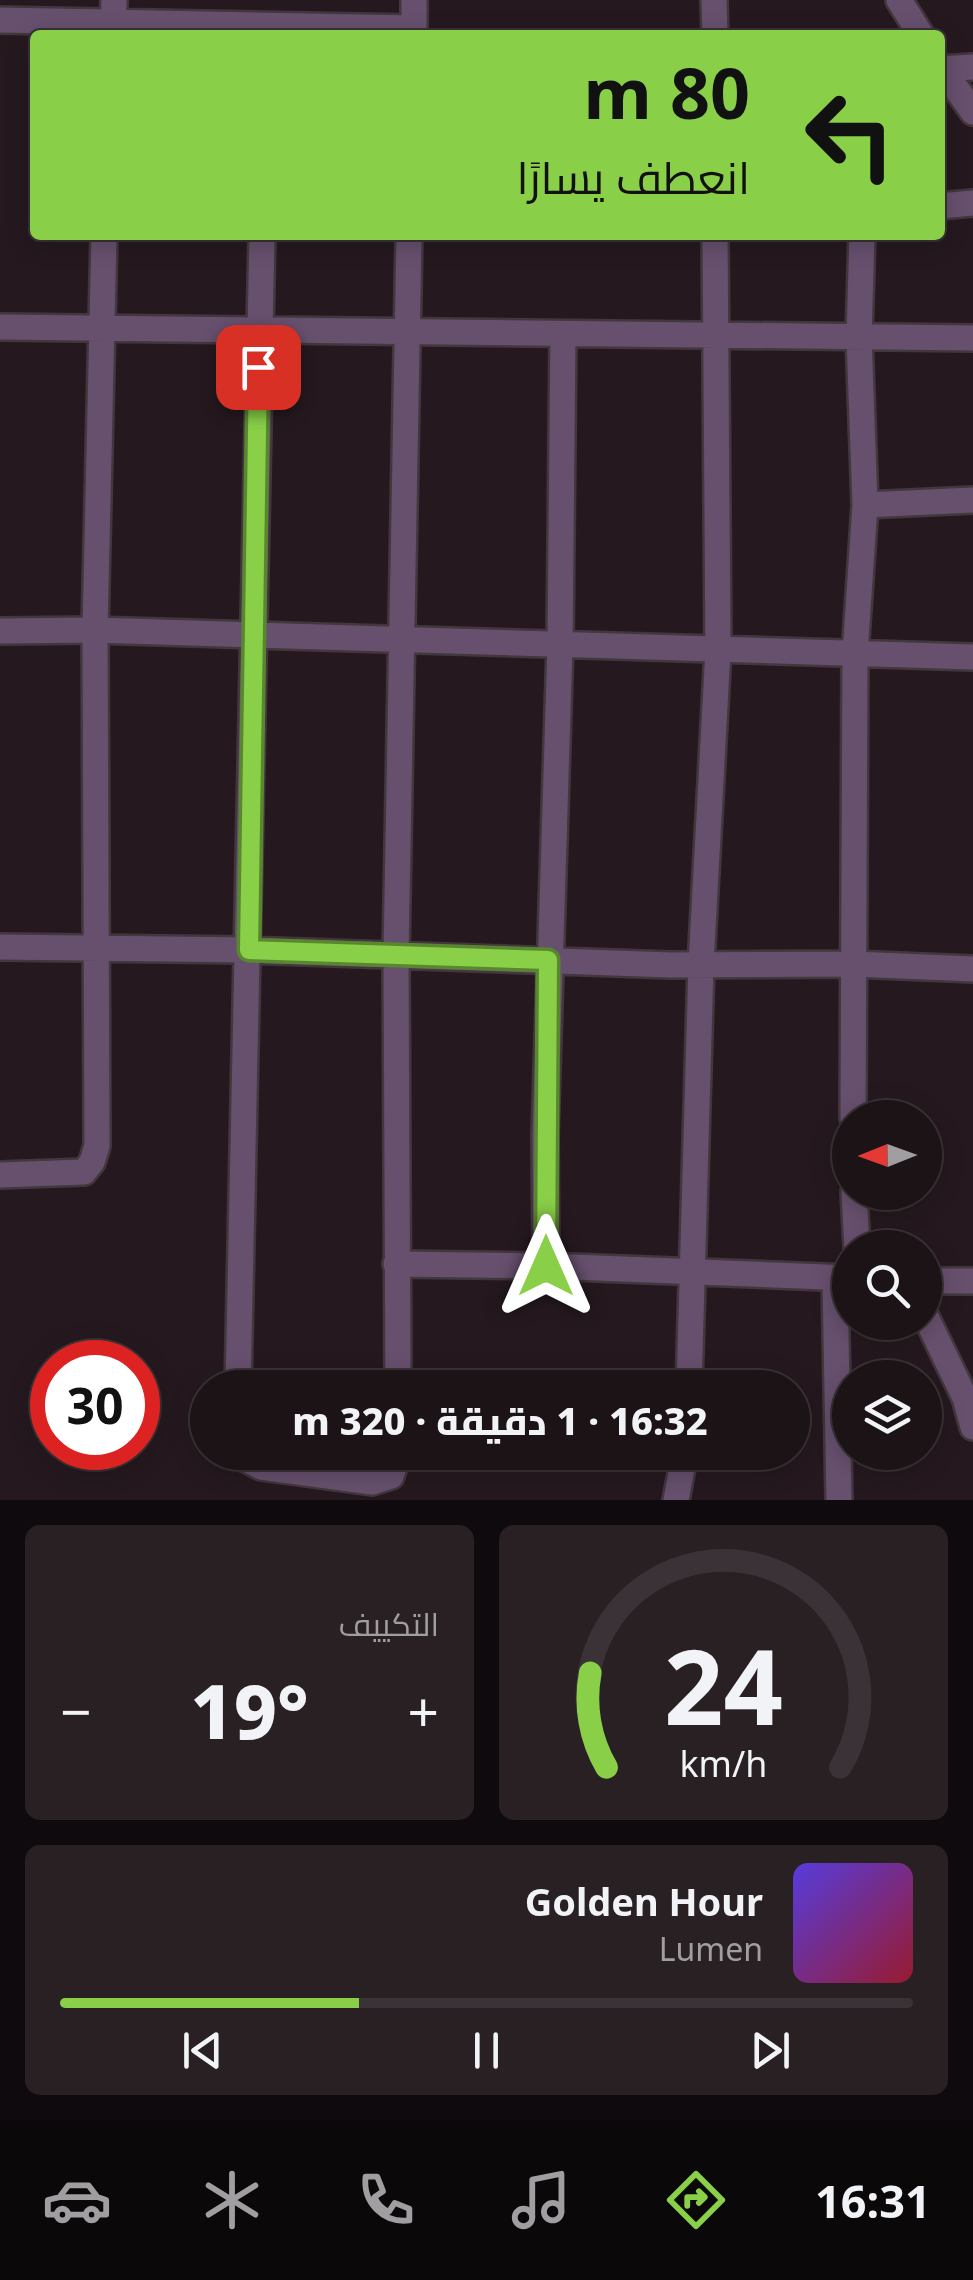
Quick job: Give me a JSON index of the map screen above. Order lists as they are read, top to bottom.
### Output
{
  "north": "left",
  "page": {
    "turn": ["80 m", "انعطف يسارًا"],
    "limit": "30",
    "trip": "16:32 · 1 دقيقة · 320 m",
    "tile": "التكييف",
    "heat": ["−", "19°", "+"],
    "song": ["Golden Hour", "Lumen"],
    "tabs": "16:31",
    "gauge": ["24", "km/h"]
  }
}
